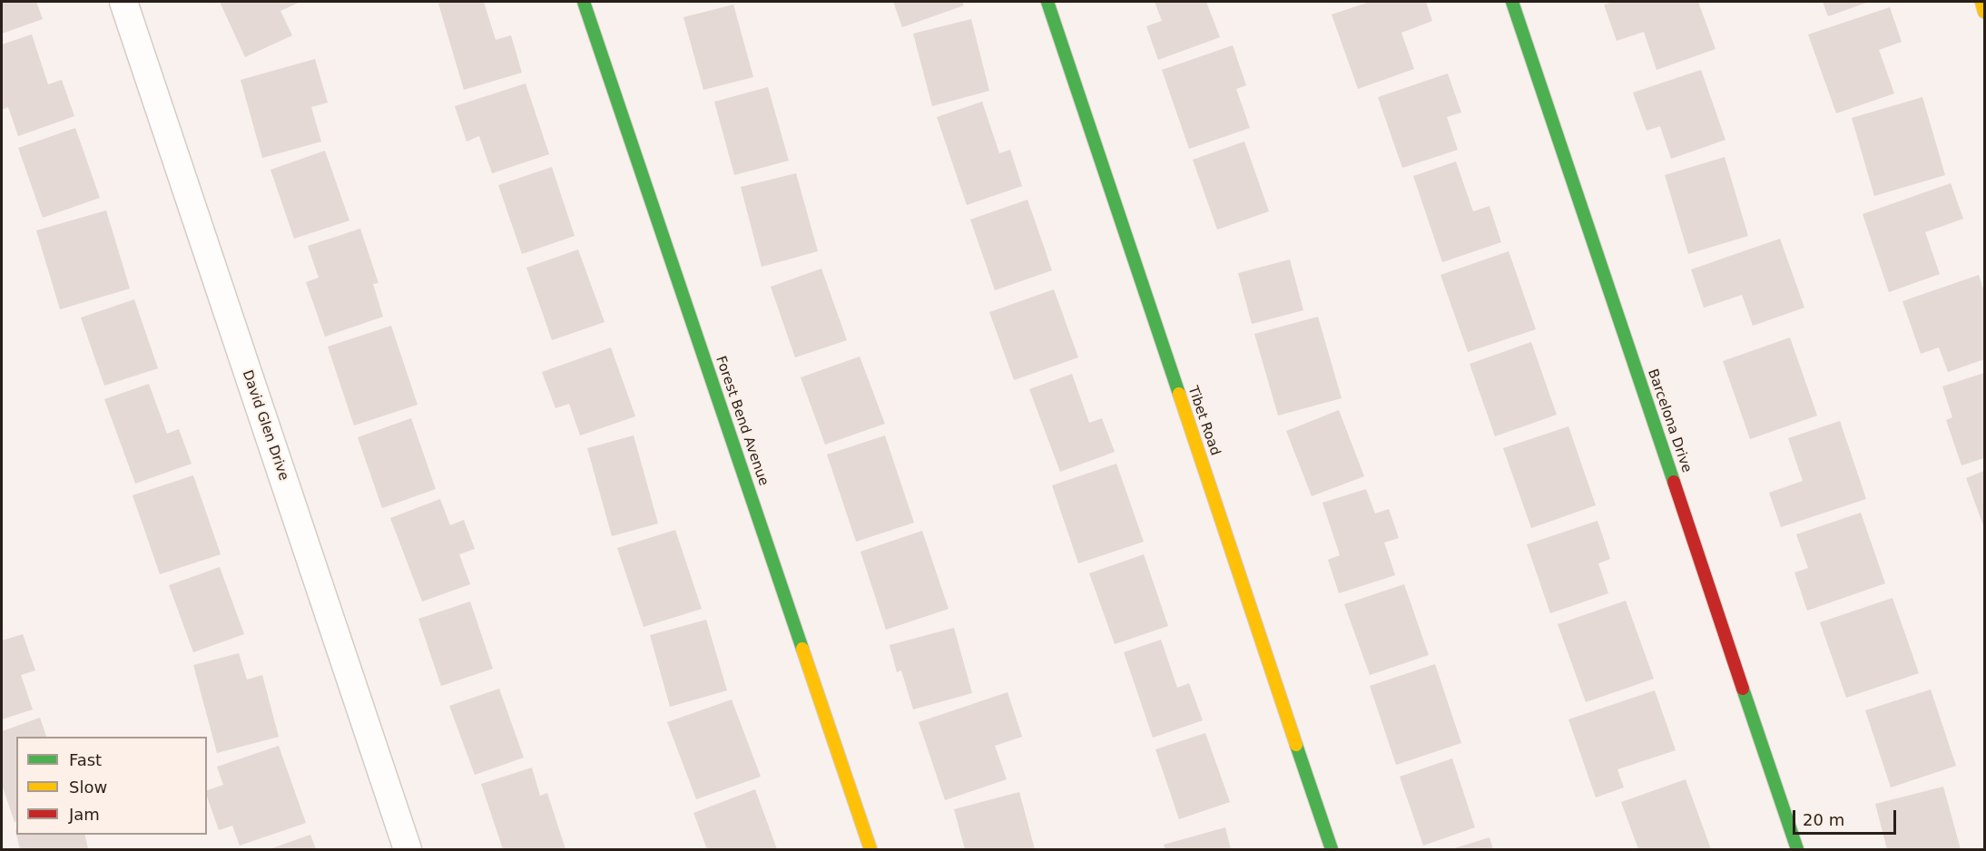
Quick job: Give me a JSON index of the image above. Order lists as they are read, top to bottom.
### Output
{
  "streets": {
    "street": [
      "Forest Bend Avenue",
      "Tibet Road",
      "Barcelona Drive",
      "David Glen Drive"
    ]
  },
  "legend": ["Fast", "Slow", "Jam"],
  "scale_bar": "20 m"
}
